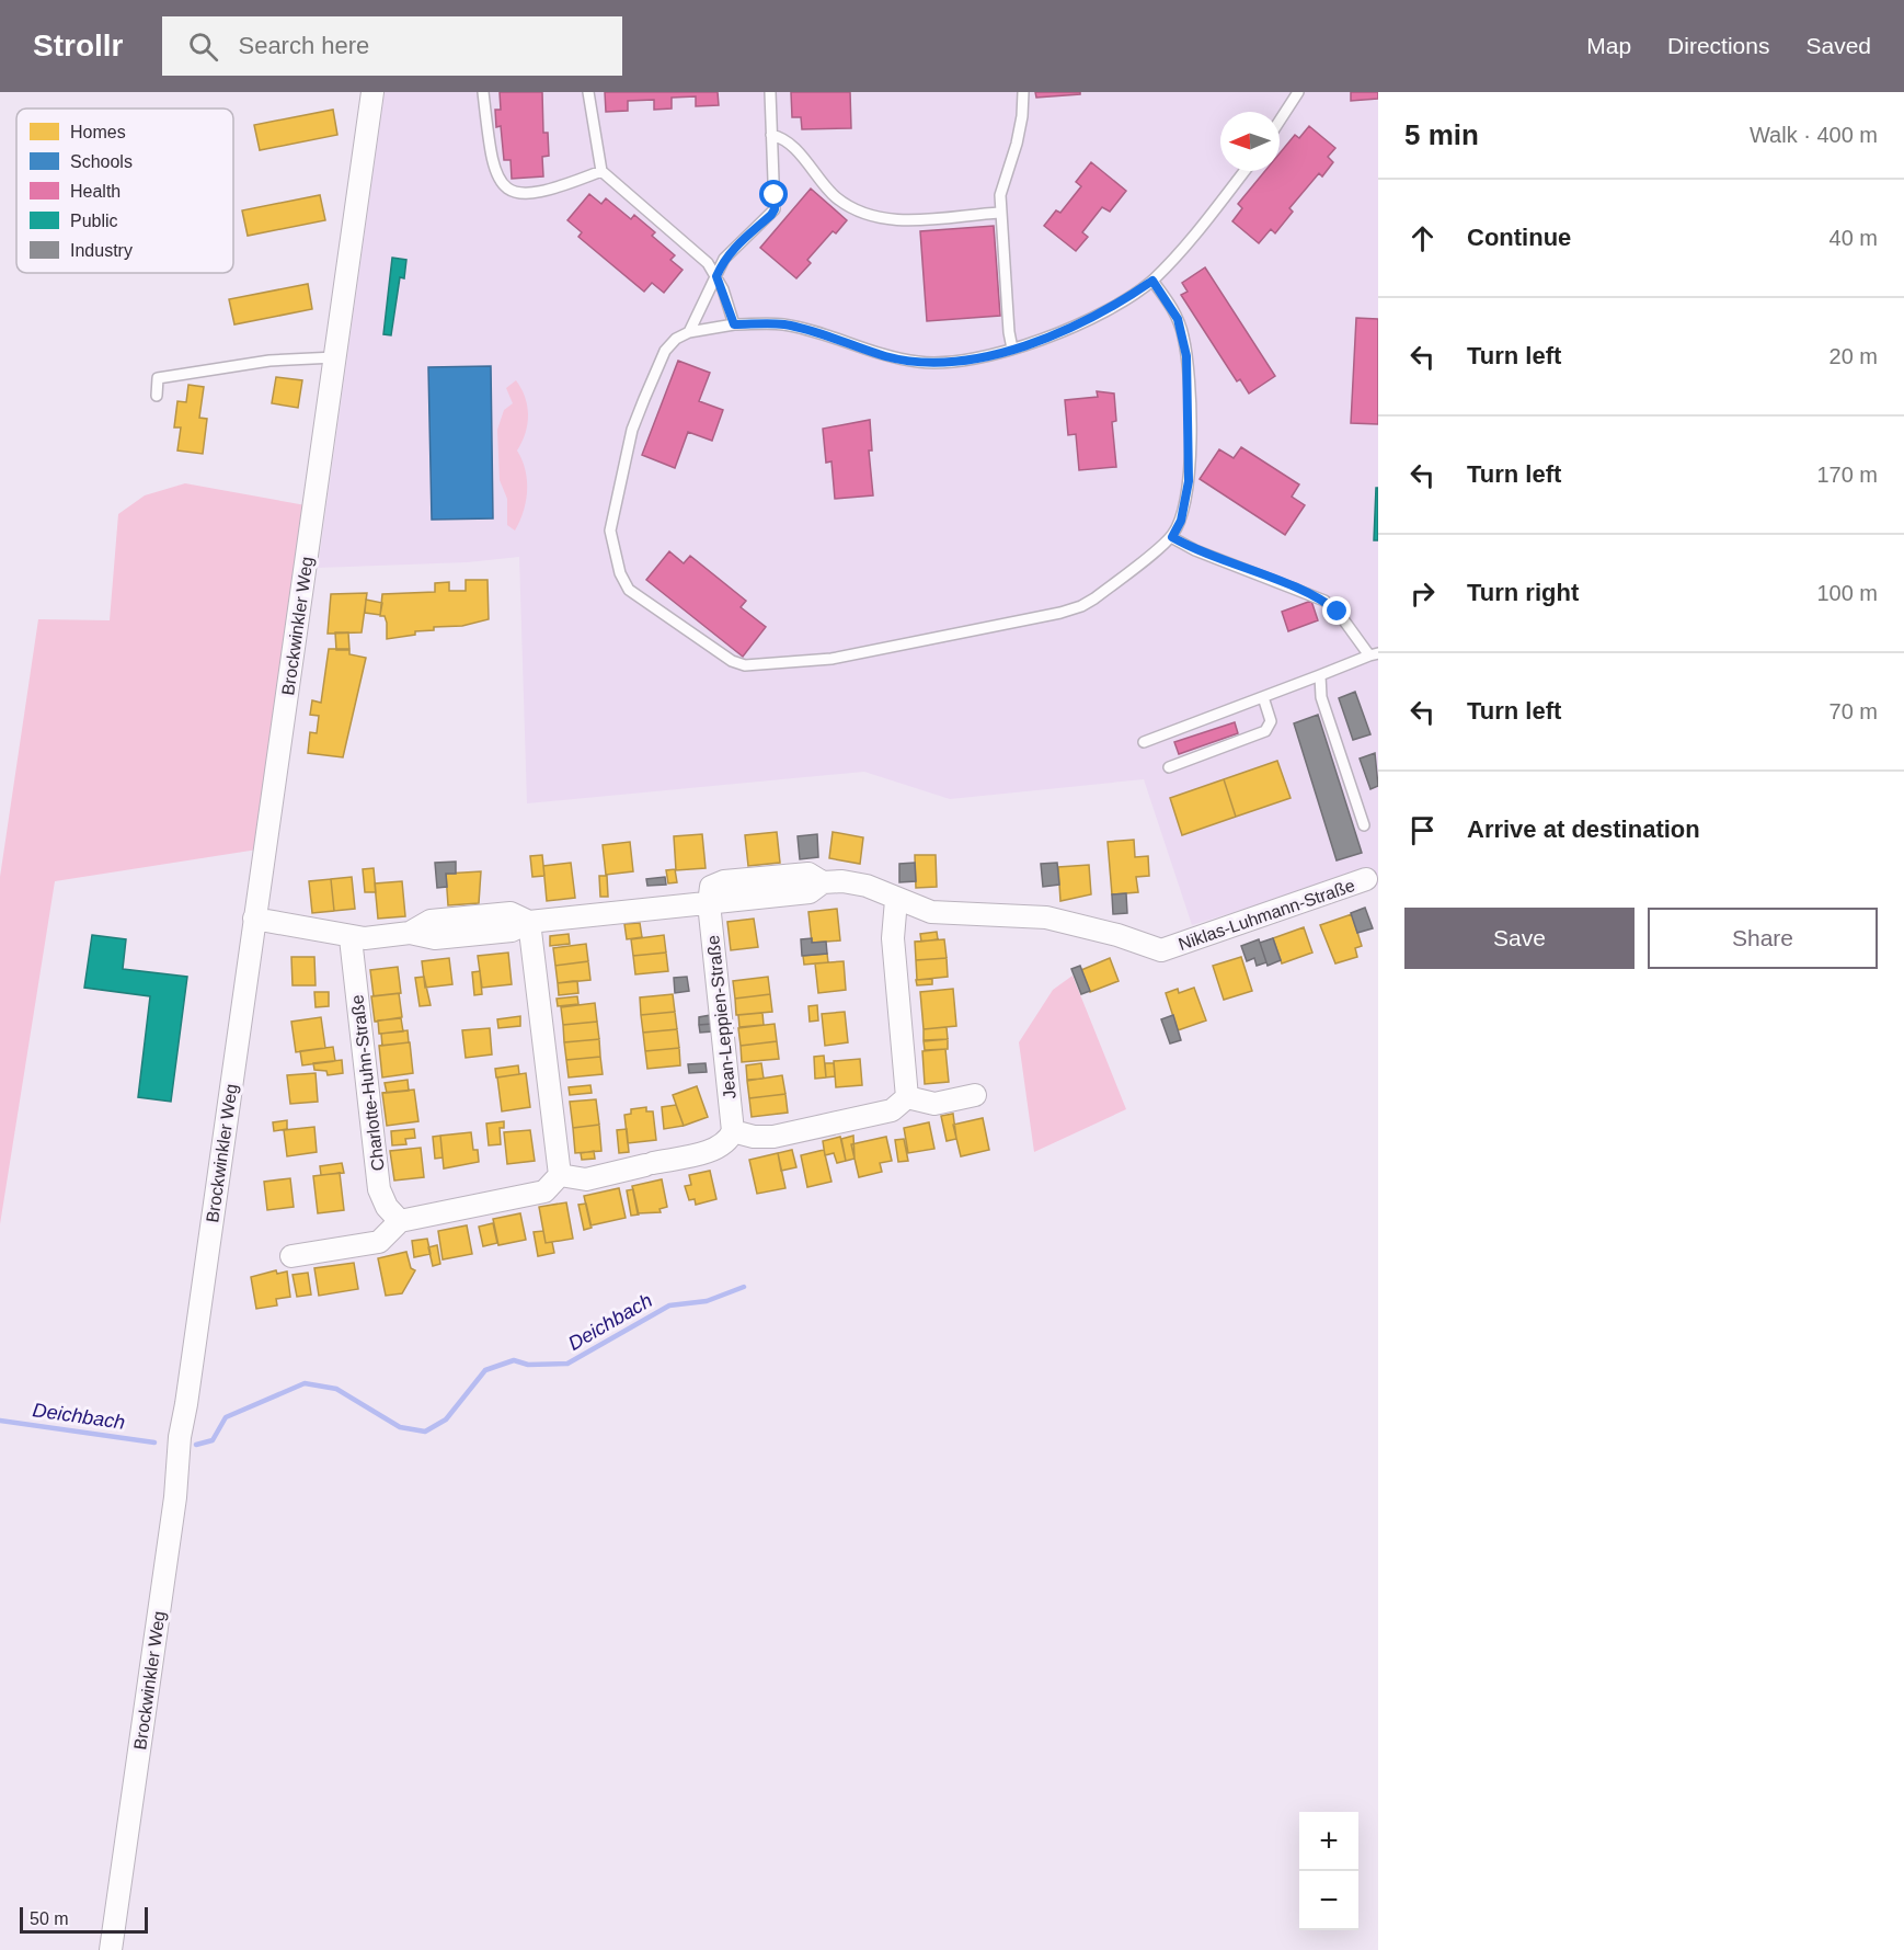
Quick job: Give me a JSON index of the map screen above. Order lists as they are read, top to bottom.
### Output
{
  "streets": {
    "street": [
      "Brockwinkler Weg",
      "Niklas-Luhmann-Straße",
      "Jean-Leppien-Straße",
      "Charlotte-Huhn-Straße"
    ]
  },
  "crossings": [
    ["Brockwinkler Weg", "Niklas-Luhmann-Straße"],
    ["Niklas-Luhmann-Straße", "Jean-Leppien-Straße"],
    ["Niklas-Luhmann-Straße", "Charlotte-Huhn-Straße"]
  ],
  "water": ["Deichbach"],
  "legend": [
    "Homes",
    "Schools",
    "Health",
    "Public",
    "Industry"
  ],
  "scale_bar": "50 m",
  "north": "left",
  "page": {
    "header": "Strollr",
    "search": "Search here",
    "nav": ["Map", "Directions", "Saved"],
    "heading": ["5 min", "Walk · 400 m"],
    "list": [
      ["Continue", "40 m"],
      ["Turn left", "20 m"],
      ["Turn left", "170 m"],
      ["Turn right", "100 m"],
      ["Turn left", "70 m"],
      "Arrive at destination"
    ],
    "buttons": ["Save", "Share"],
    "map_buttons": ["+", "−"],
    "scale": "50 m"
  }
}
